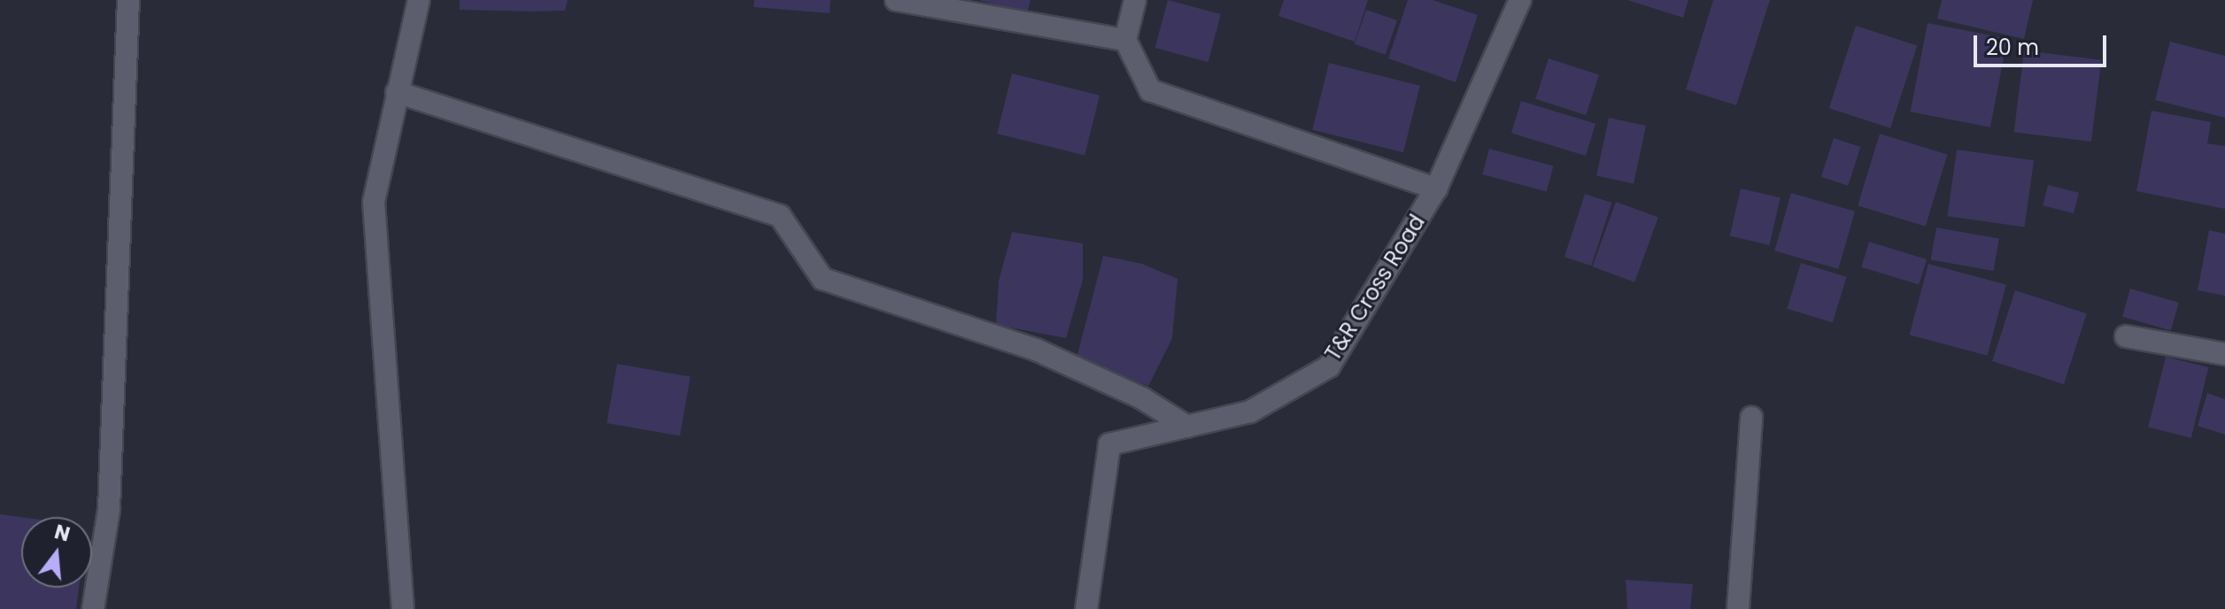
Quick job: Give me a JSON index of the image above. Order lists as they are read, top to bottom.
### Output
{
  "streets": {
    "street": ["T&R Cross Road"]
  },
  "scale_bar": "20 m",
  "north": "top"
}
